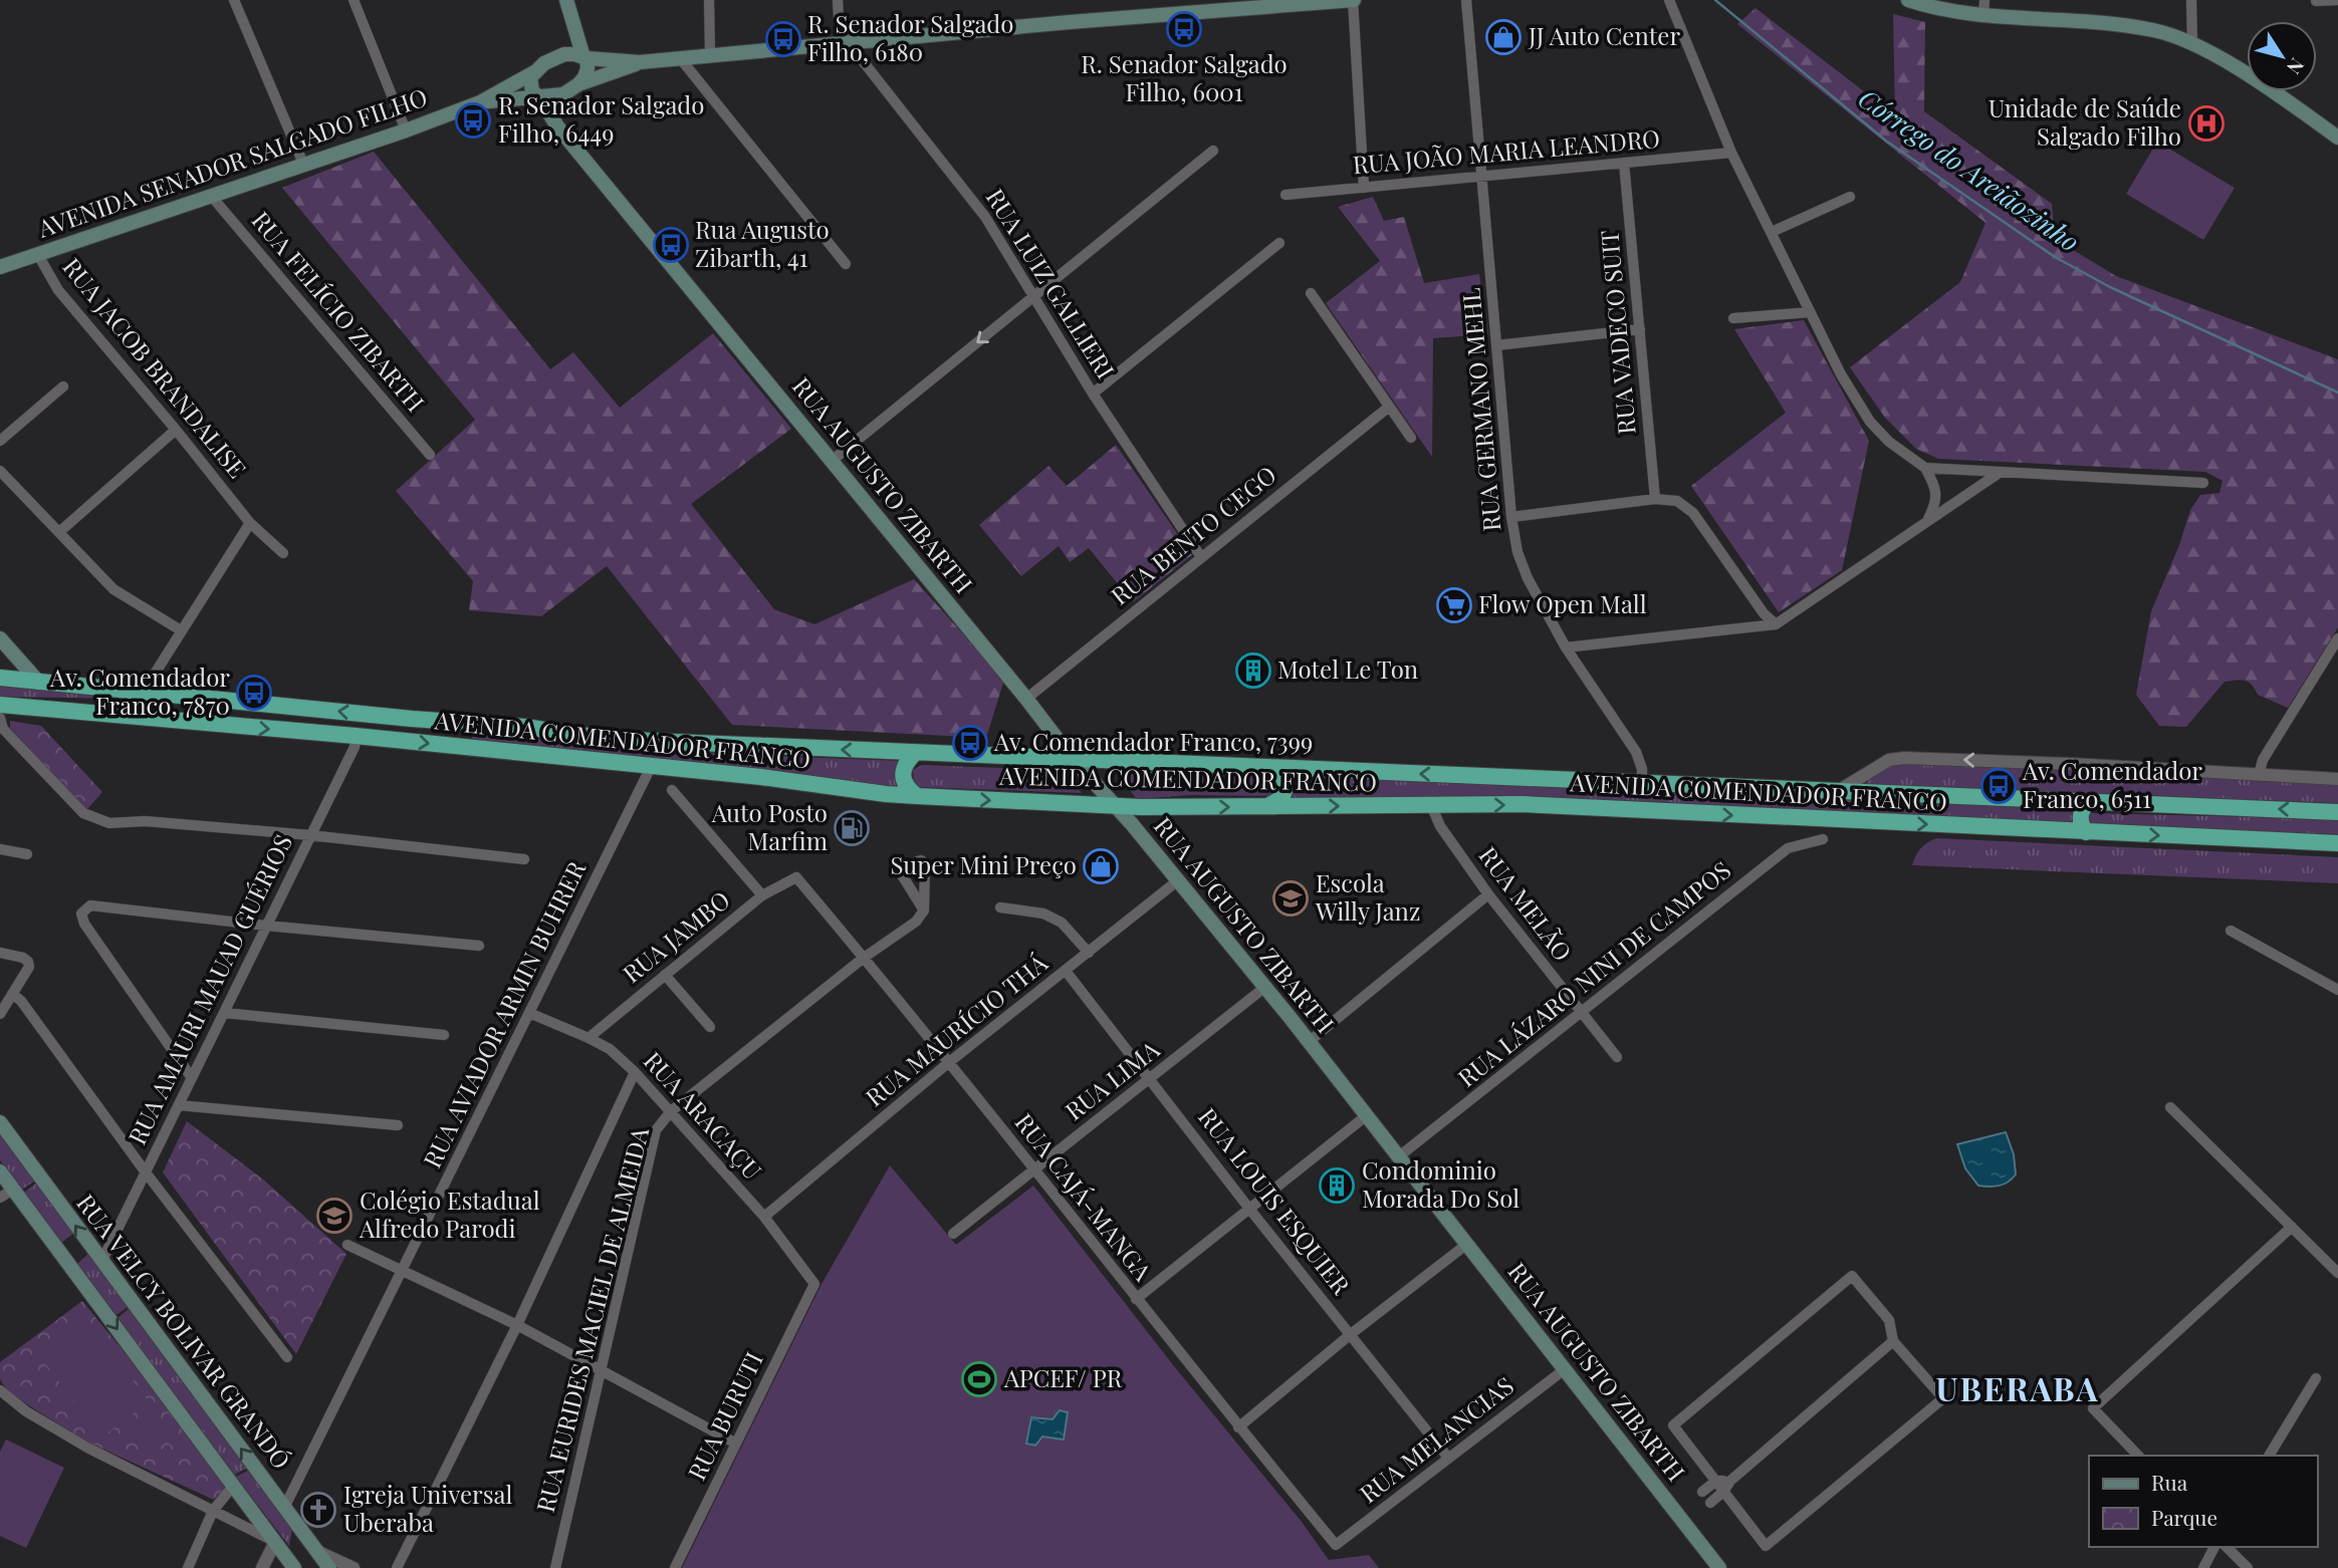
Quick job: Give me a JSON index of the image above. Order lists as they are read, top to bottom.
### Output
{
  "streets": {
    "highway": ["AVENIDA COMENDADOR FRANCO"],
    "main road": ["AVENIDA SENADOR SALGADO FILHO", "RUA AUGUSTO ZIBARTH", "RUA VELCY BOLIVAR GRANDÓ"],
    "street": [
      "RUA JOÃO MARIA LEANDRO",
      "RUA LUIZ GALLIERI",
      "RUA FELÍCIO ZIBARTH",
      "RUA VADECO SUIT",
      "RUA JACOB BRANDALISE",
      "RUA GERMANO MEHL",
      "RUA BENTO CEGO",
      "RUA MELÃO",
      "RUA JAMBO",
      "RUA LÁZARO NINI DE CAMPOS",
      "RUA AMAURI MAUAD GUÉRIOS",
      "RUA AVIADOR ARMIN BUHRER",
      "RUA MAURÍCIO THÁ",
      "RUA LIMA",
      "RUA ARACAÇU",
      "RUA CAJÁ-MANGA",
      "RUA LOUIS ESQUIER",
      "RUA EURIDES MACIEL DE ALMEIDA",
      "RUA BURUTI",
      "RUA MELANCIAS"
    ]
  },
  "crossings": [
    ["RUA JOÃO MARIA LEANDRO", "RUA VADECO SUIT"],
    ["RUA JOÃO MARIA LEANDRO", "RUA GERMANO MEHL"],
    ["AVENIDA SENADOR SALGADO FILHO", "RUA FELÍCIO ZIBARTH"],
    ["AVENIDA SENADOR SALGADO FILHO", "RUA JACOB BRANDALISE"],
    ["AVENIDA SENADOR SALGADO FILHO", "RUA AUGUSTO ZIBARTH"],
    ["RUA LUIZ GALLIERI", "RUA BENTO CEGO"],
    ["RUA GERMANO MEHL", "AVENIDA COMENDADOR FRANCO"],
    ["RUA AUGUSTO ZIBARTH", "RUA BENTO CEGO"],
    ["RUA AUGUSTO ZIBARTH", "AVENIDA COMENDADOR FRANCO"],
    ["RUA AUGUSTO ZIBARTH", "RUA LÁZARO NINI DE CAMPOS"],
    ["RUA AUGUSTO ZIBARTH", "RUA MAURÍCIO THÁ"],
    ["RUA AUGUSTO ZIBARTH", "RUA LIMA"],
    ["RUA AUGUSTO ZIBARTH", "RUA MELANCIAS"],
    ["AVENIDA COMENDADOR FRANCO", "RUA MELÃO"],
    ["AVENIDA COMENDADOR FRANCO", "RUA AMAURI MAUAD GUÉRIOS"],
    ["AVENIDA COMENDADOR FRANCO", "RUA AVIADOR ARMIN BUHRER"],
    ["RUA MELÃO", "RUA LÁZARO NINI DE CAMPOS"],
    ["RUA JAMBO", "RUA ARACAÇU"],
    ["RUA JAMBO", "RUA CAJÁ-MANGA"],
    ["RUA AMAURI MAUAD GUÉRIOS", "RUA VELCY BOLIVAR GRANDÓ"],
    ["RUA AVIADOR ARMIN BUHRER", "RUA ARACAÇU"],
    ["RUA AVIADOR ARMIN BUHRER", "RUA VELCY BOLIVAR GRANDÓ"],
    ["RUA MAURÍCIO THÁ", "RUA ARACAÇU"],
    ["RUA MAURÍCIO THÁ", "RUA CAJÁ-MANGA"],
    ["RUA MAURÍCIO THÁ", "RUA LOUIS ESQUIER"],
    ["RUA LIMA", "RUA CAJÁ-MANGA"],
    ["RUA LIMA", "RUA LOUIS ESQUIER"],
    ["RUA ARACAÇU", "RUA EURIDES MACIEL DE ALMEIDA"],
    ["RUA ARACAÇU", "RUA BURUTI"],
    ["RUA CAJÁ-MANGA", "RUA EURIDES MACIEL DE ALMEIDA"],
    ["RUA CAJÁ-MANGA", "RUA MELANCIAS"],
    ["RUA LOUIS ESQUIER", "RUA MELANCIAS"]
  ],
  "districts": ["UBERABA"],
  "water": ["Córrego do Areiãozinho"],
  "places": {
    "bus stop": [
      "R. Senador Salgado Filho, 6001",
      "R. Senador Salgado Filho, 6180",
      "R. Senador Salgado Filho, 6449",
      "Rua Augusto Zibarth, 41",
      "Av. Comendador Franco, 7870",
      "Av. Comendador Franco, 7399",
      "Av. Comendador Franco, 6511"
    ],
    "shop": ["JJ Auto Center", "Super Mini Preço"],
    "hospital": ["Unidade de Saúde Salgado Filho"],
    "supermarket": ["Flow Open Mall"],
    "building": ["Motel Le Ton", "Condominio Morada Do Sol"],
    "fuel station": ["Auto Posto Marfim"],
    "school or university": ["Escola Willy Janz", "Colégio Estadual Alfredo Parodi"],
    "sports": ["APCEF/ PR"],
    "church": ["Igreja Universal Uberaba"]
  },
  "legend": ["Rua", "Parque"],
  "north": "bottom right"
}
